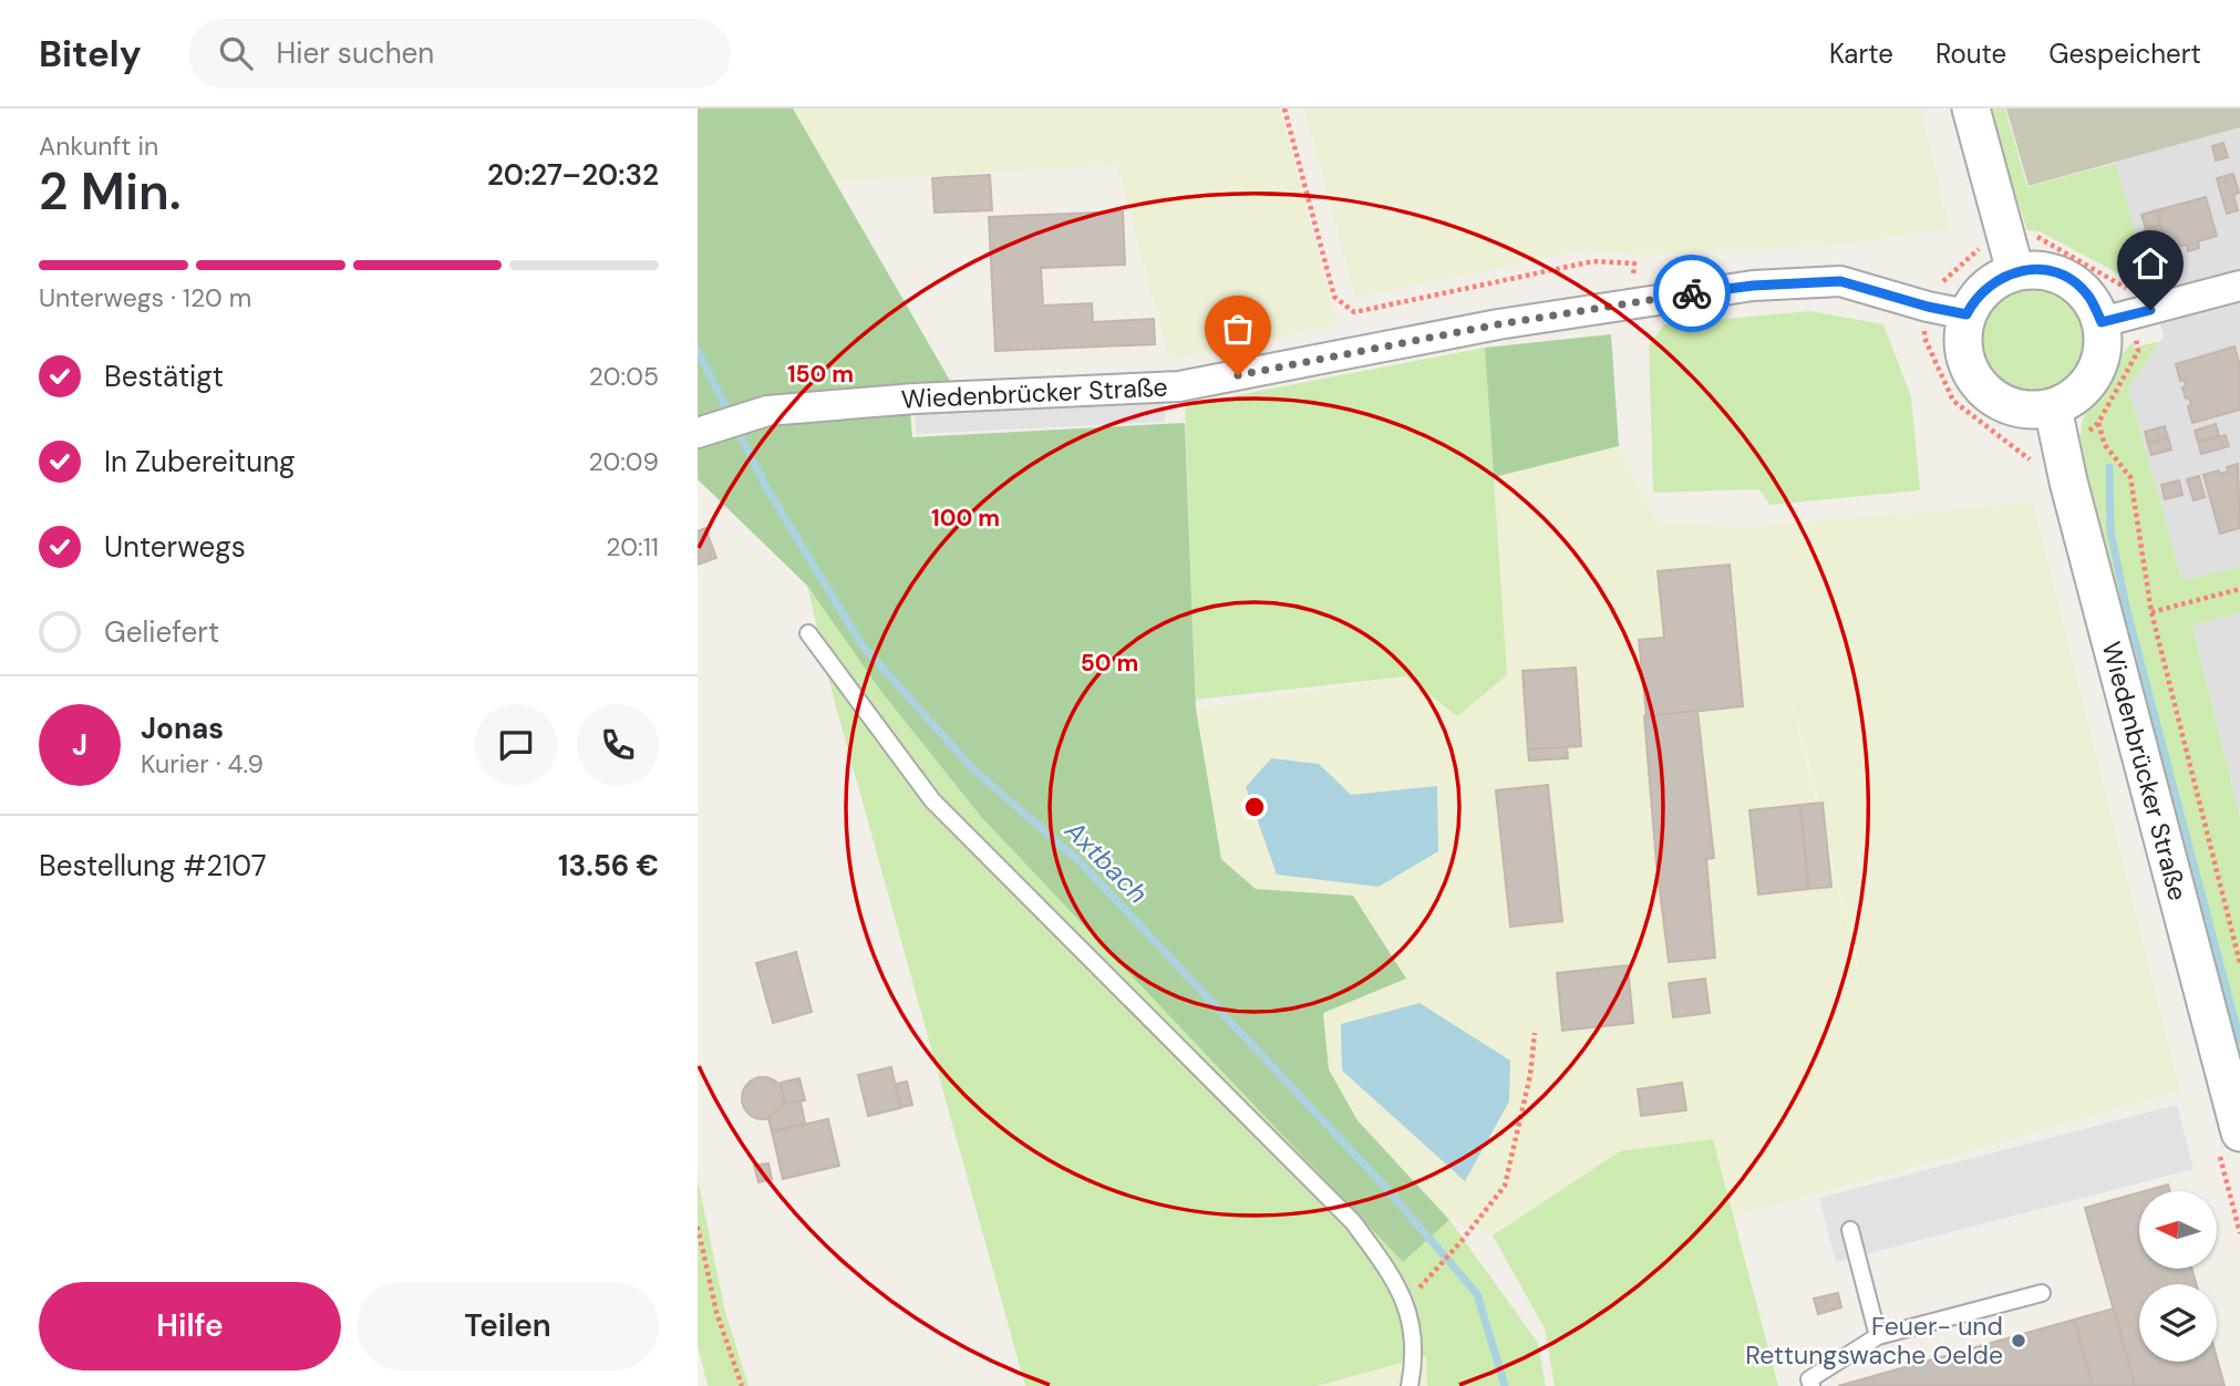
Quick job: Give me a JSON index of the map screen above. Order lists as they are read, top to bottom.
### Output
{
  "streets": {
    "street": ["Wiedenbrücker Straße"]
  },
  "water": ["Axtbach"],
  "places": ["Feuer- und Rettungswache Oelde"],
  "north": "left",
  "page": {
    "header": "Bitely",
    "search": "Hier suchen",
    "nav": ["Karte", "Route", "Gespeichert"],
    "heading": ["2 Min.", "Ankunft in", "20:27–20:32"],
    "panel": [
      "Jonas",
      "Kurier · 4.9",
      "Bestellung #2107",
      "13.56 €"
    ],
    "bar": "Unterwegs · 120 m",
    "list": [
      ["Bestätigt", "20:05"],
      ["In Zubereitung", "20:09"],
      ["Unterwegs", "20:11"],
      "Geliefert"
    ],
    "round": "J",
    "buttons": ["Hilfe", "Teilen"]
  },
  "rings": ["150 m", "100 m", "50 m"]
}
